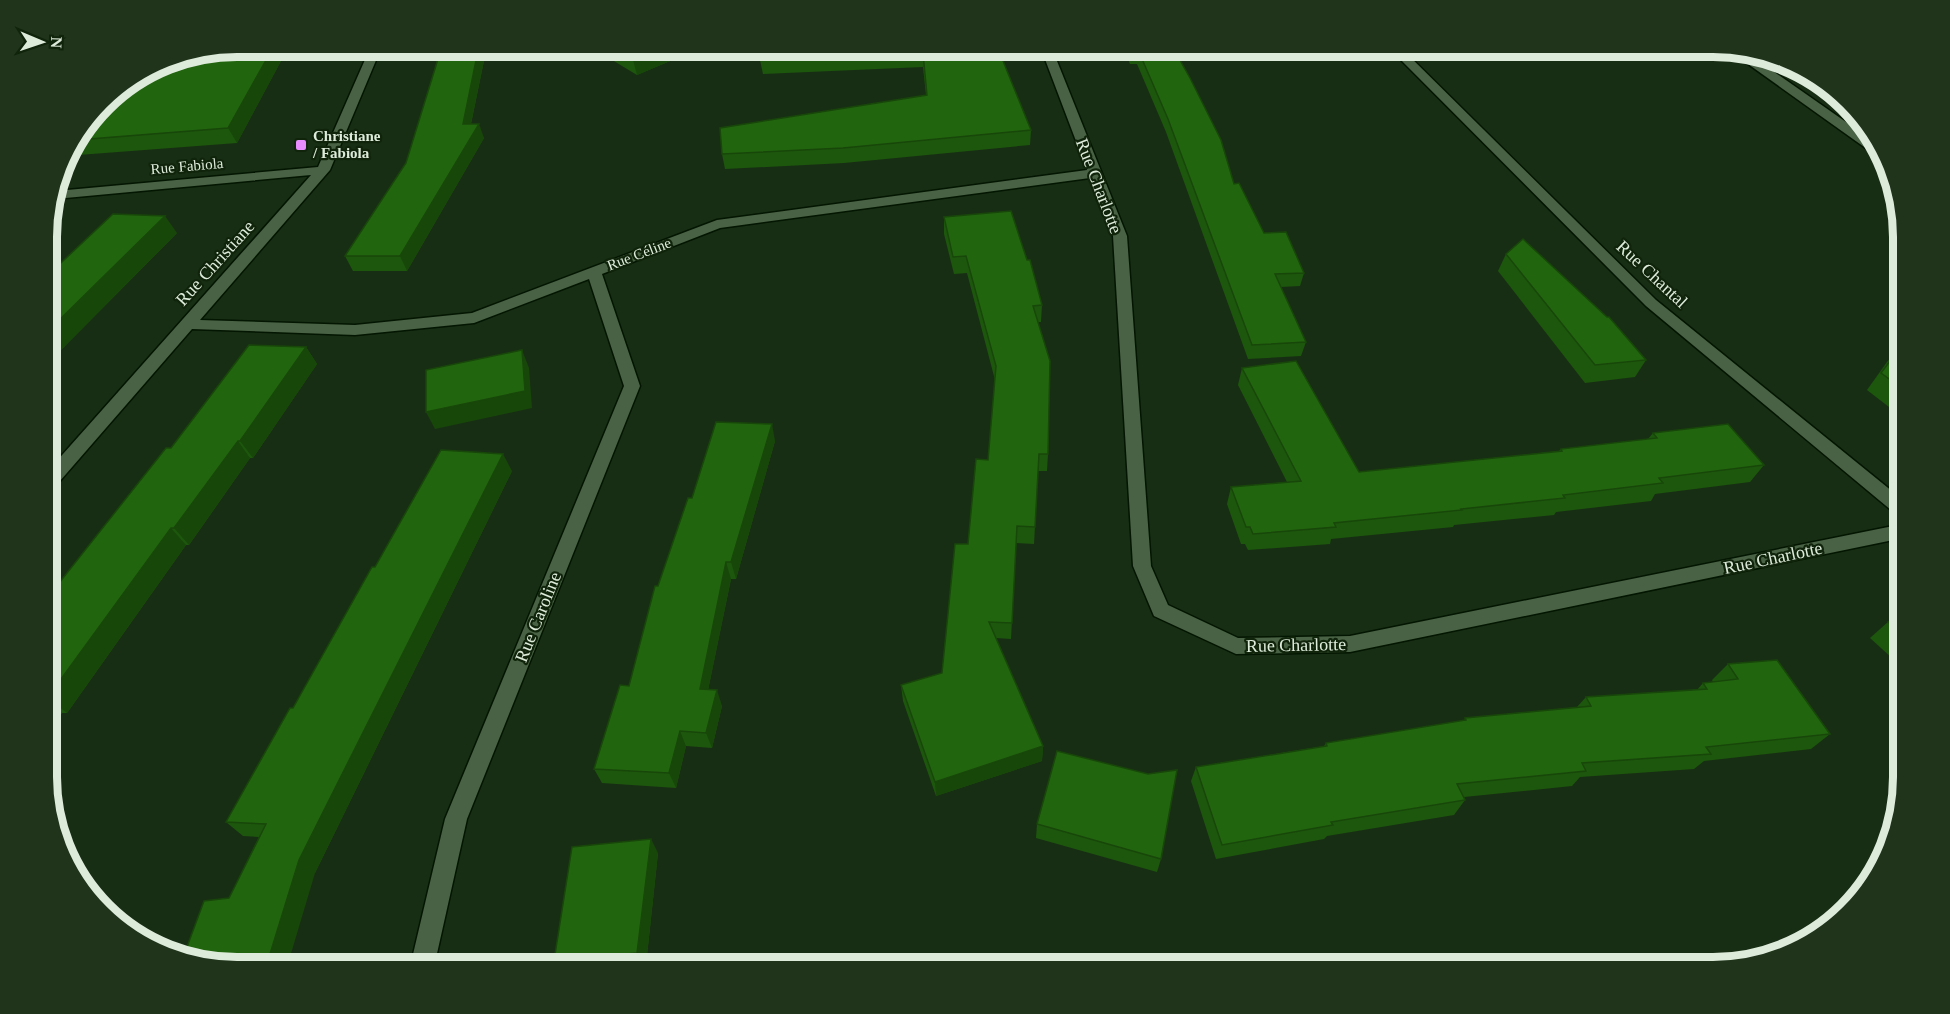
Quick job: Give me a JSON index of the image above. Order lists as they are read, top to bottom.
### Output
{
  "streets": {
    "street": [
      "Rue Fabiola",
      "Rue Charlotte",
      "Rue Céline",
      "Rue Christiane",
      "Rue Chantal",
      "Rue Caroline"
    ]
  },
  "crossings": [
    ["Rue Fabiola", "Rue Christiane"],
    ["Rue Charlotte", "Rue Céline"],
    ["Rue Céline", "Rue Christiane"],
    ["Rue Céline", "Rue Caroline"]
  ],
  "places": {
    "transit": ["Christiane / Fabiola"]
  },
  "north": "right"
}
